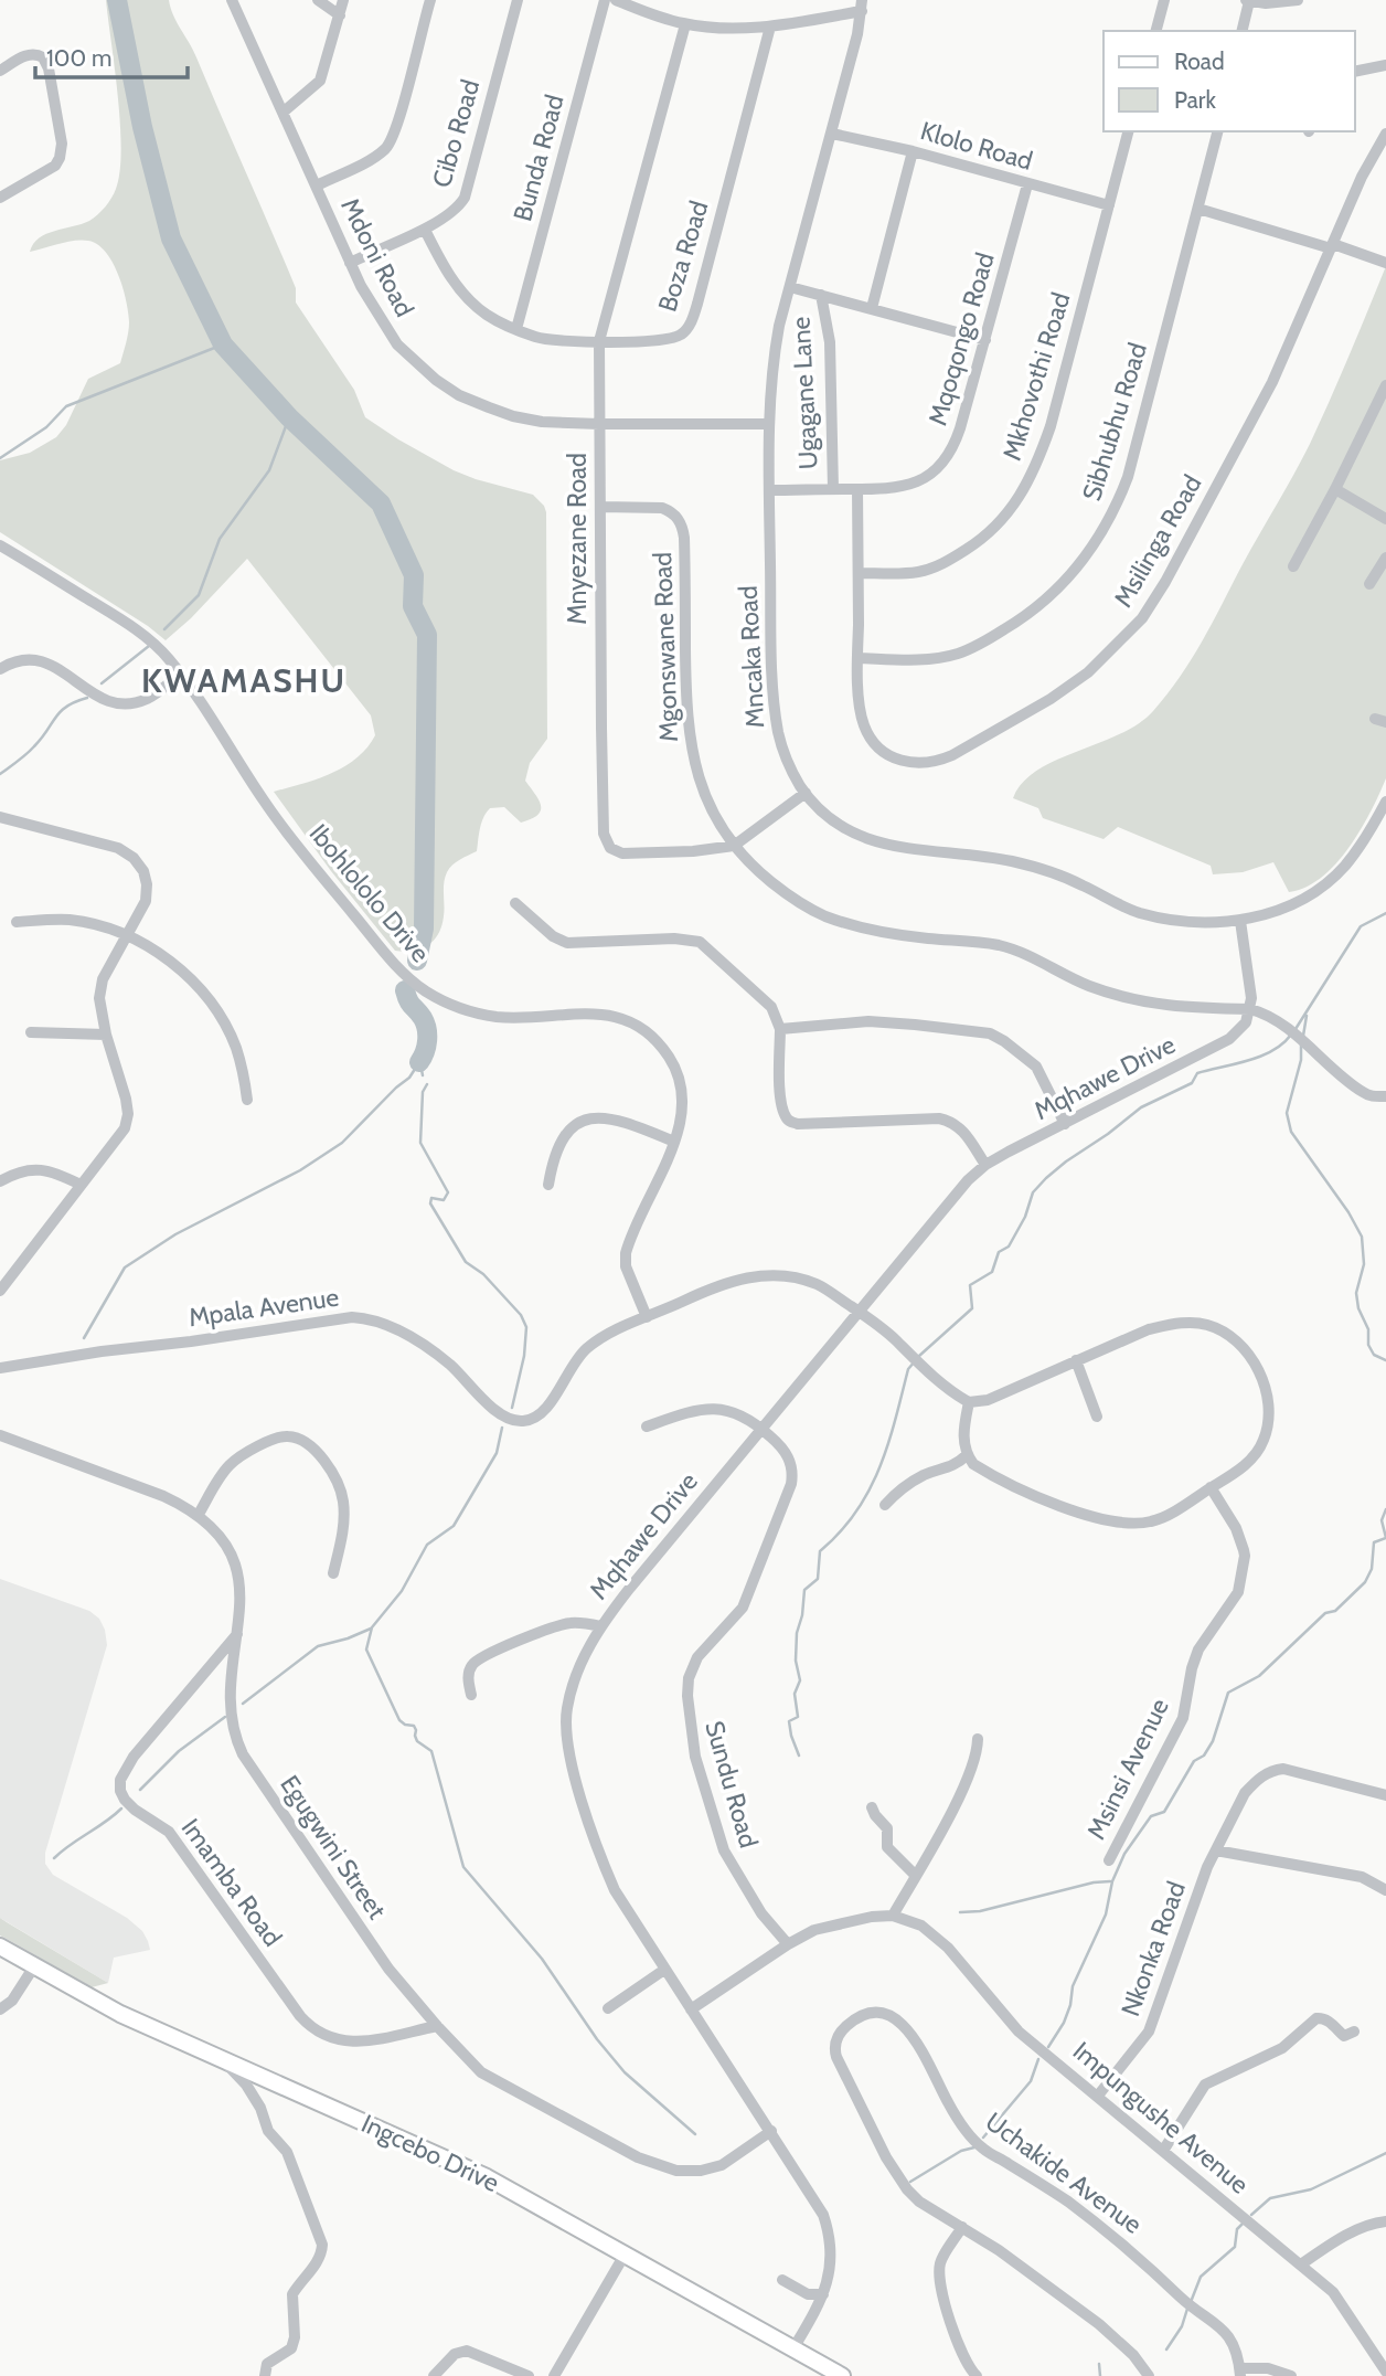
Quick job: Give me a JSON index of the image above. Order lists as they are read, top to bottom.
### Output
{
  "streets": {
    "main road": ["Ingcebo Drive"],
    "street": [
      "Cibo Road",
      "Klolo Road",
      "Bunda Road",
      "Boza Road",
      "Mdoni Road",
      "Mqoqongo Road",
      "Mkhovothi Road",
      "Ugagane Lane",
      "Sibhubhu Road",
      "Mnyezane Road",
      "Msilinga Road",
      "Mgonswane Road",
      "Mncaka Road",
      "Ibohlololo Drive",
      "Mqhawe Drive",
      "Mpala Avenue",
      "Msinsi Avenue",
      "Sundu Road",
      "Egugwini Street",
      "Imamba Road",
      "Nkonka Road",
      "Impungushe Avenue",
      "Uchakide Avenue"
    ]
  },
  "crossings": [
    ["Cibo Road", "Boza Road"],
    ["Cibo Road", "Mdoni Road"],
    ["Klolo Road", "Mqoqongo Road"],
    ["Klolo Road", "Mkhovothi Road"],
    ["Klolo Road", "Mncaka Road"],
    ["Bunda Road", "Boza Road"],
    ["Boza Road", "Mnyezane Road"],
    ["Mdoni Road", "Mnyezane Road"],
    ["Mdoni Road", "Mncaka Road"],
    ["Mqoqongo Road", "Ugagane Lane"],
    ["Mqoqongo Road", "Msilinga Road"],
    ["Mqoqongo Road", "Mncaka Road"],
    ["Mkhovothi Road", "Msilinga Road"],
    ["Sibhubhu Road", "Msilinga Road"],
    ["Mnyezane Road", "Mgonswane Road"],
    ["Mnyezane Road", "Mncaka Road"],
    ["Mgonswane Road", "Mqhawe Drive"],
    ["Ibohlololo Drive", "Mpala Avenue"],
    ["Mqhawe Drive", "Mpala Avenue"],
    ["Mqhawe Drive", "Sundu Road"],
    ["Mqhawe Drive", "Egugwini Street"],
    ["Mqhawe Drive", "Impungushe Avenue"],
    ["Mqhawe Drive", "Ingcebo Drive"],
    ["Sundu Road", "Impungushe Avenue"],
    ["Egugwini Street", "Imamba Road"],
    ["Nkonka Road", "Impungushe Avenue"]
  ],
  "districts": ["KWAMASHU"],
  "legend": ["Road", "Park"],
  "scale_bar": "100 m"
}
